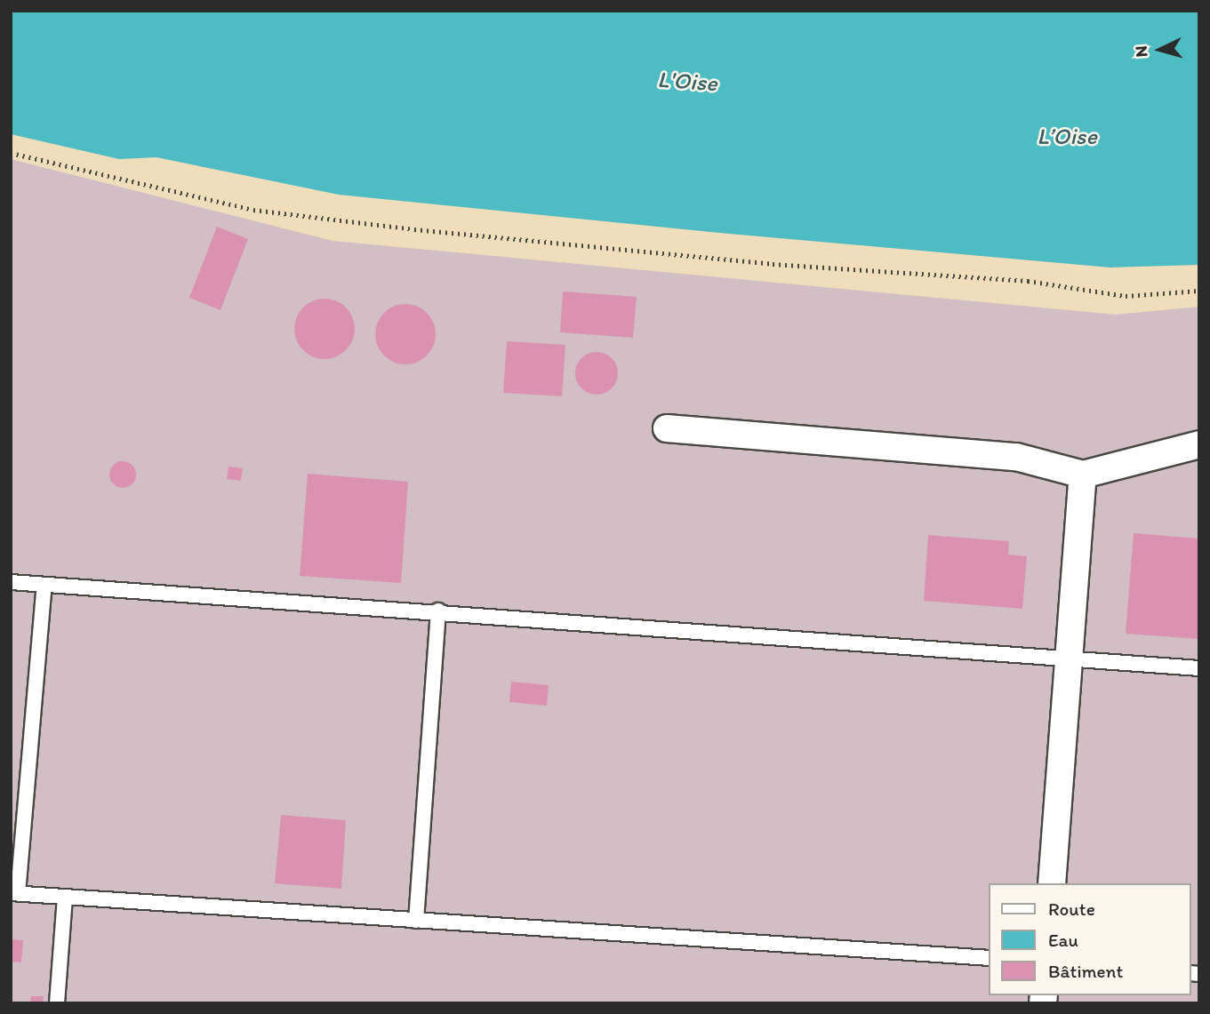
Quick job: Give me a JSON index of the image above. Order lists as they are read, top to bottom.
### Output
{
  "water": ["L'Oise", "L’Oise"],
  "legend": ["Route", "Eau", "Bâtiment"],
  "north": "left"
}
